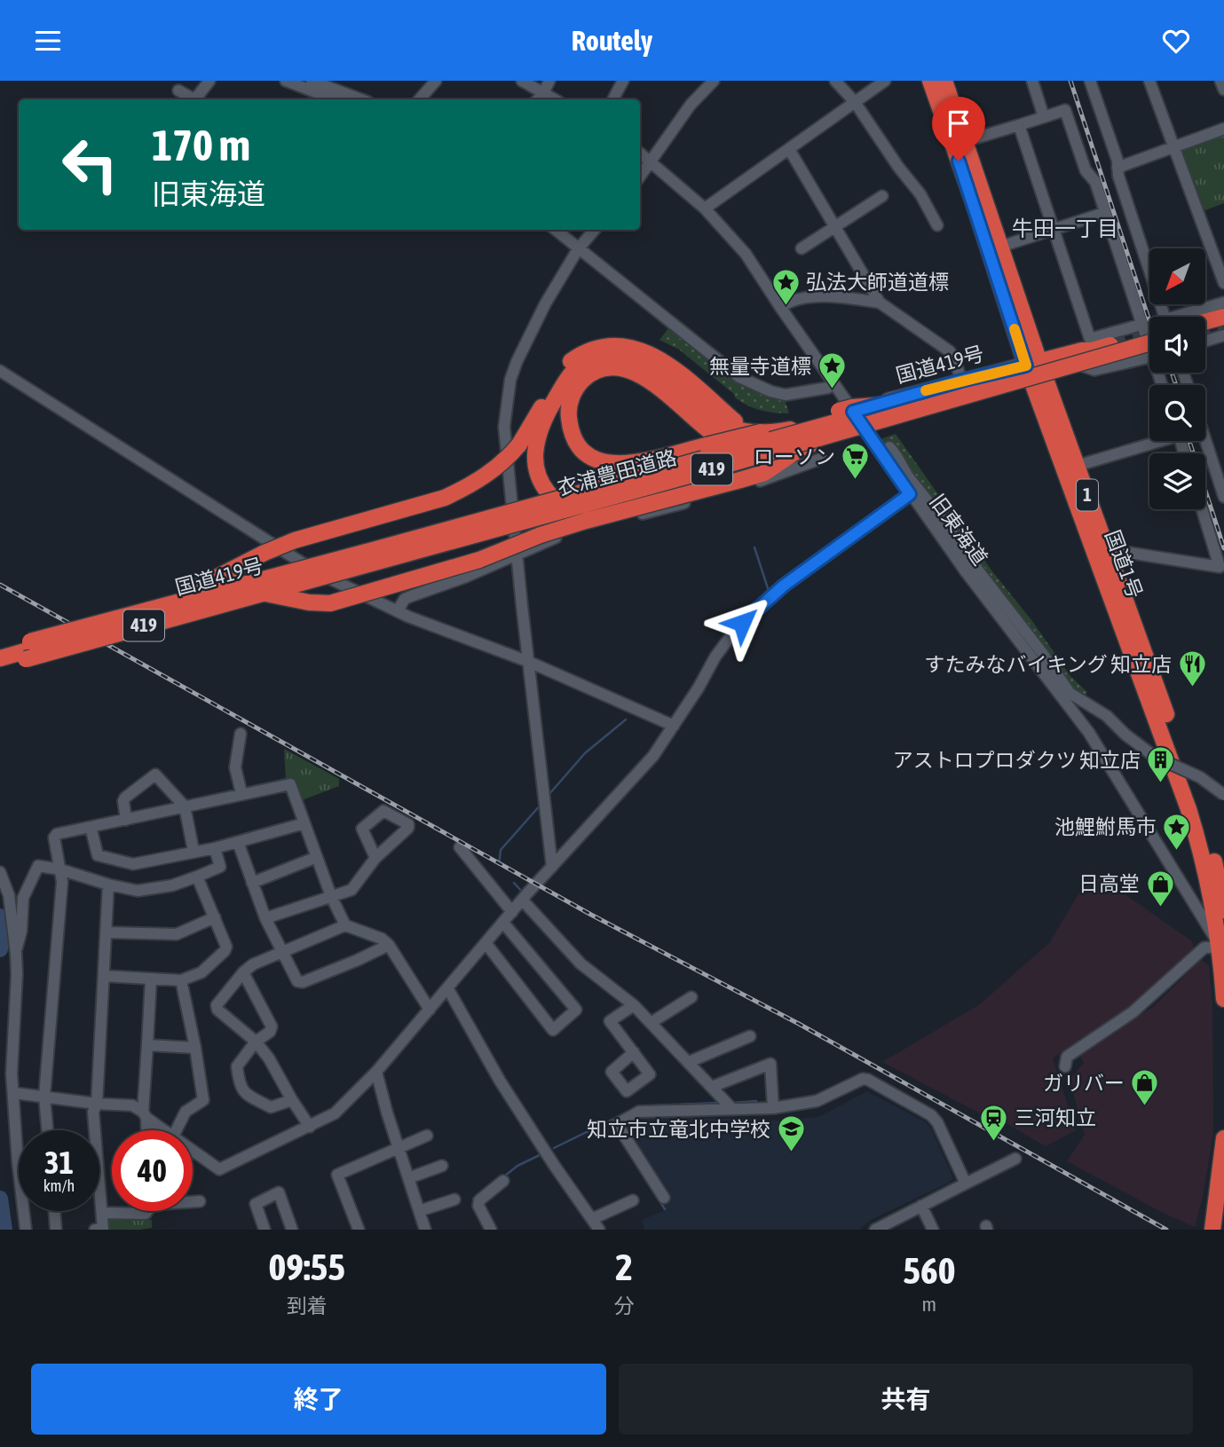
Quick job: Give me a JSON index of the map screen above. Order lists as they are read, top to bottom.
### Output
{
  "streets": {
    "highway": [
      "国道419号",
      "419",
      "衣浦豊田道路",
      "1",
      "国道1号"
    ],
    "street": ["旧東海道"]
  },
  "crossings": [
    ["国道419号", "419"],
    ["国道419号", "衣浦豊田道路"],
    ["国道419号", "旧東海道"],
    ["国道419号", "国道1号"],
    ["419", "衣浦豊田道路"],
    ["419", "旧東海道"],
    ["衣浦豊田道路", "旧東海道"],
    ["旧東海道", "国道1号"]
  ],
  "districts": ["牛田一丁目"],
  "places": {
    "place": ["弘法大師道道標", "無量寺道標", "池鯉鮒馬市"],
    "supermarket": ["ローソン"],
    "restaurant": ["すたみなバイキング 知立店"],
    "building": ["アストロプロダクツ 知立店"],
    "shop": ["日高堂", "ガリバー"],
    "station": ["三河知立"],
    "school or university": ["知立市立竜北中学校"]
  },
  "north": "bottom left",
  "page": {
    "header": "Routely",
    "turn": ["170 m", "旧東海道"],
    "speed": "31 km/h",
    "limit": "40",
    "eta": [
      "09:55",
      "到着",
      "2",
      "分",
      "560",
      "m"
    ],
    "buttons": ["終了", "共有"]
  }
}
